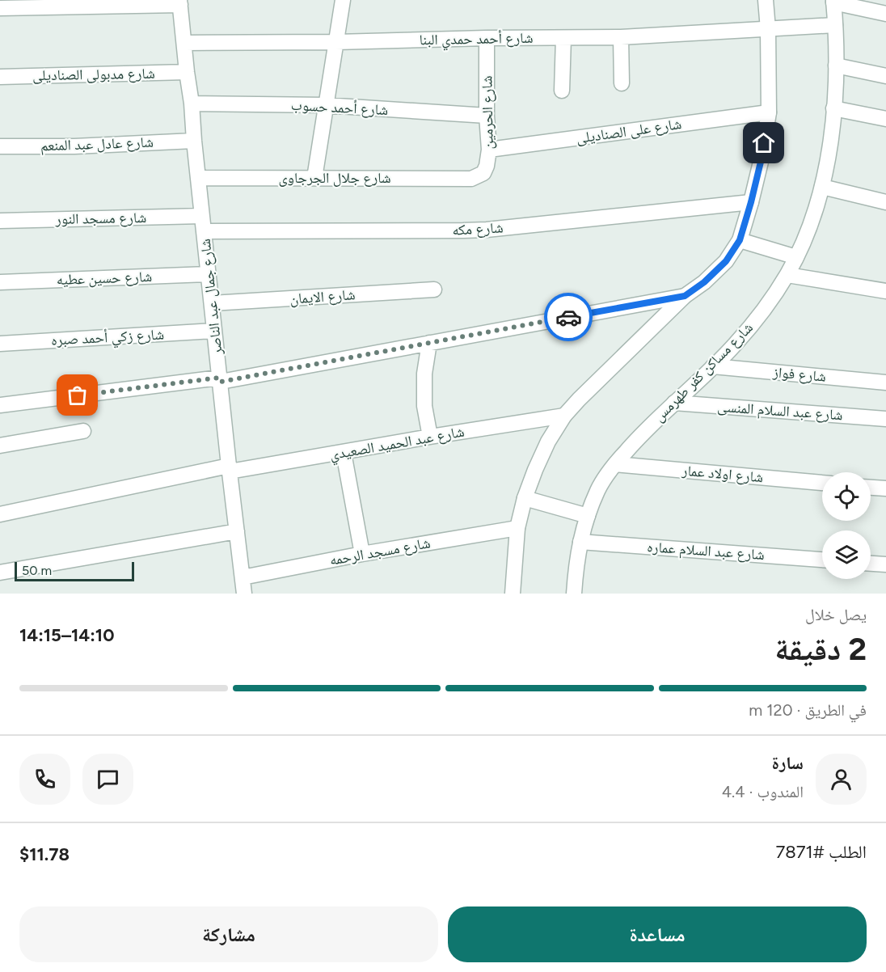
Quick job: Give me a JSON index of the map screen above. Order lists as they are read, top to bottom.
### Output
{
  "streets": {
    "street": [
      "شارع أحمد حمدي البنا",
      "شارع مدبولى الصناديلى",
      "شارع أحمد حسوب",
      "شارع الحرمين",
      "شارع على الصناديلى",
      "شارع عادل عبد المنعم",
      "شارع جلال الجرجاوى",
      "شارع مسجد النور",
      "شارع مكه",
      "شارع حسين عطيه",
      "شارع جمال عبد الناصر",
      "شارع الايمان",
      "شارع زكي أحمد صبره",
      "شارع مساكن كفر طهرمس",
      "شارع فواز",
      "شارع عبد السلام المنسى",
      "شارع عبد الحميد الصعيدي",
      "شارع اولاد عمار",
      "شارع عبد السلام عماره",
      "شارع مسجد الرحمه"
    ]
  },
  "crossings": [
    ["شارع أحمد حمدي البنا", "شارع الحرمين"],
    ["شارع أحمد حمدي البنا", "شارع جمال عبد الناصر"],
    ["شارع أحمد حمدي البنا", "شارع مساكن كفر طهرمس"],
    ["شارع مدبولى الصناديلى", "شارع جمال عبد الناصر"],
    ["شارع أحمد حسوب", "شارع الحرمين"],
    ["شارع أحمد حسوب", "شارع جمال عبد الناصر"],
    ["شارع الحرمين", "شارع على الصناديلى"],
    ["شارع الحرمين", "شارع جلال الجرجاوى"],
    ["شارع عادل عبد المنعم", "شارع جمال عبد الناصر"],
    ["شارع جلال الجرجاوى", "شارع جمال عبد الناصر"],
    ["شارع مسجد النور", "شارع جمال عبد الناصر"],
    ["شارع مكه", "شارع جمال عبد الناصر"],
    ["شارع حسين عطيه", "شارع جمال عبد الناصر"],
    ["شارع جمال عبد الناصر", "شارع الايمان"],
    ["شارع جمال عبد الناصر", "شارع زكي أحمد صبره"],
    ["شارع جمال عبد الناصر", "شارع عبد الحميد الصعيدي"],
    ["شارع جمال عبد الناصر", "شارع مسجد الرحمه"],
    ["شارع مساكن كفر طهرمس", "شارع فواز"],
    ["شارع مساكن كفر طهرمس", "شارع عبد السلام المنسى"],
    ["شارع مساكن كفر طهرمس", "شارع اولاد عمار"],
    ["شارع مساكن كفر طهرمس", "شارع عبد السلام عماره"]
  ],
  "scale_bar": "50 m",
  "page": {
    "scale": "50 m",
    "heading": ["2 دقيقة", "يصل خلال", "14:10–14:15"],
    "panel": [
      "سارة",
      "المندوب · 4.4",
      "الطلب #7871",
      "$11.78"
    ],
    "bar": "في الطريق · 120 m",
    "buttons": ["مساعدة", "مشاركة"]
  }
}
